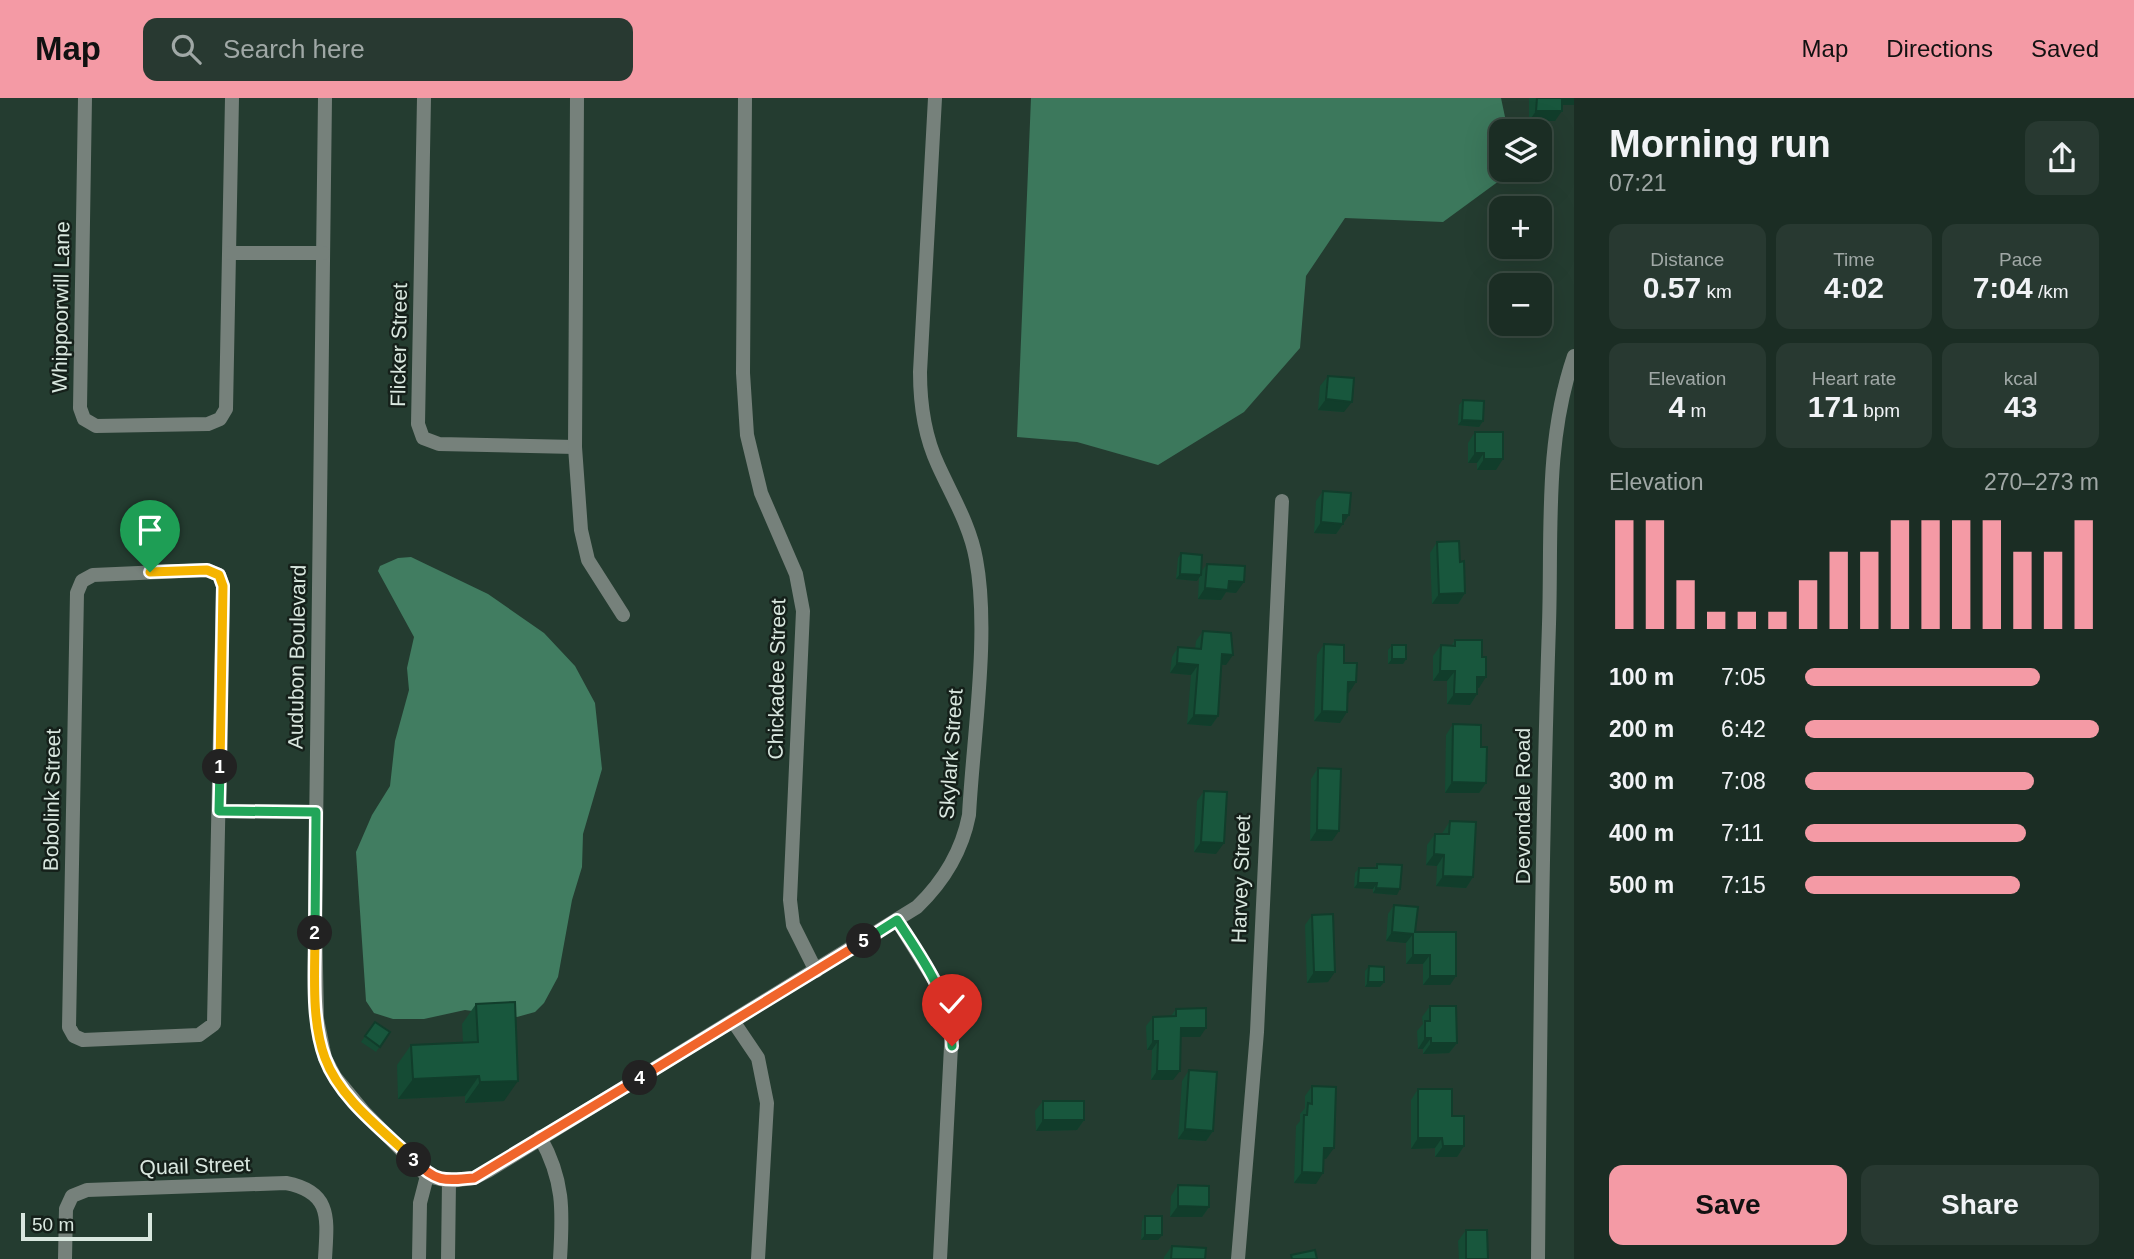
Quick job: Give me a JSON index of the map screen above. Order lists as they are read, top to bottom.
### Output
{
  "streets": {
    "street": [
      "Whippoorwill Lane",
      "Flicker Street",
      "Audubon Boulevard",
      "Chickadee Street",
      "Skylark Street",
      "Bobolink Street",
      "Devondale Road",
      "Harvey Street",
      "Quail Street"
    ]
  },
  "crossings": [
    ["Chickadee Street", "Skylark Street"]
  ],
  "scale_bar": "50 m",
  "page": {
    "header": "Map",
    "search": "Search here",
    "nav": ["Map", "Directions", "Saved"],
    "heading": ["Morning run", "07:21"],
    "map_buttons": ["+", "−"],
    "stats": [
      ["Distance", "0.57 km"],
      ["Time", "4:02"],
      ["Pace", "7:04 /km"],
      ["Elevation", "4 m"],
      ["Heart rate", "171 bpm"],
      ["kcal", "43"]
    ],
    "chart": ["Elevation", "270–273 m"],
    "list": [
      {
        "name": "100 m",
        "note": "7:05"
      },
      {
        "name": "200 m",
        "note": "6:42"
      },
      {
        "name": "300 m",
        "note": "7:08"
      },
      {
        "name": "400 m",
        "note": "7:11"
      },
      {
        "name": "500 m",
        "note": "7:15"
      }
    ],
    "pins": [
      "1",
      "2",
      "5",
      "4",
      "3"
    ],
    "buttons": ["Save", "Share"],
    "scale": "50 m"
  }
}
